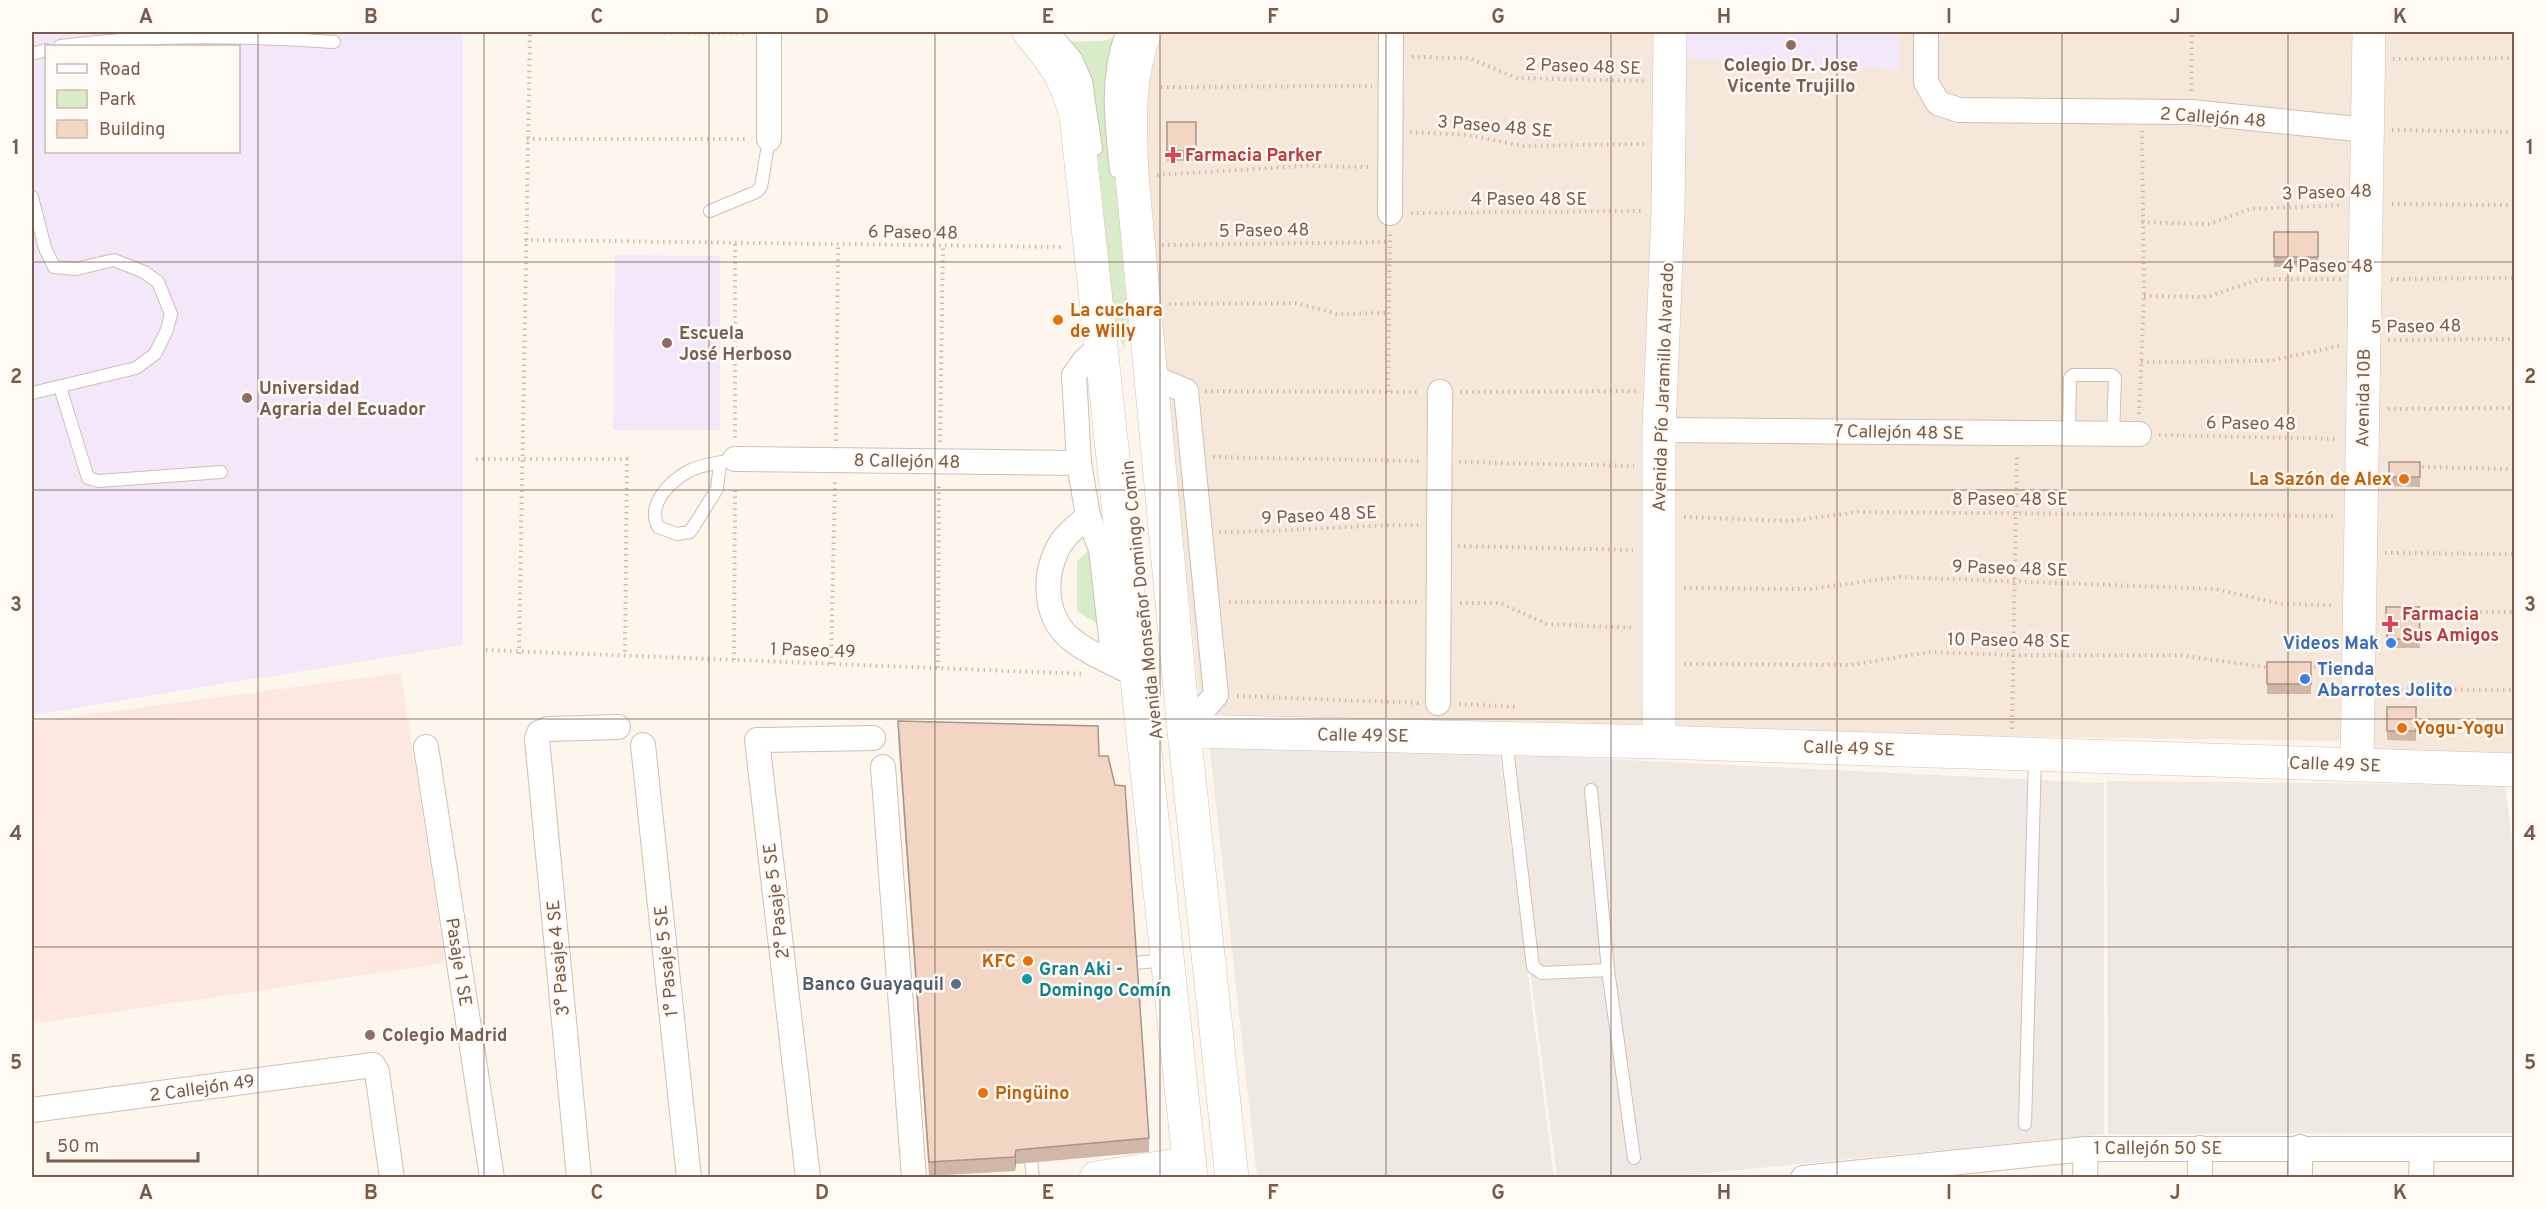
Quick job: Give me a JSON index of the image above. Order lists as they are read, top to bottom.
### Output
{
  "streets": {
    "street": [
      "2 Callejón 48",
      "Avenida Pío Jaramillo Alvarado",
      "Avenida 10B",
      "7 Callejón 48 SE",
      "8 Callejón 48",
      "Avenida Monseñor Domingo Comin",
      "Calle 49 SE",
      "2° Pasaje 5 SE",
      "3° Pasaje 4 SE",
      "1° Pasaje 5 SE",
      "Pasaje 1 SE",
      "2 Callejón 49",
      "1 Callejón 50 SE"
    ],
    "path": [
      "2 Paseo 48 SE",
      "3 Paseo 48 SE",
      "3 Paseo 48",
      "4 Paseo 48 SE",
      "5 Paseo 48",
      "6 Paseo 48",
      "4 Paseo 48",
      "8 Paseo 48 SE",
      "9 Paseo 48 SE",
      "10 Paseo 48 SE",
      "1 Paseo 49"
    ]
  },
  "crossings": [
    ["2 Paseo 48 SE", "Avenida Pío Jaramillo Alvarado"],
    ["2 Callejón 48", "Avenida 10B"],
    ["3 Paseo 48 SE", "Avenida Pío Jaramillo Alvarado"],
    ["3 Paseo 48", "Avenida 10B"],
    ["4 Paseo 48 SE", "Avenida Pío Jaramillo Alvarado"],
    ["5 Paseo 48", "Avenida 10B"],
    ["5 Paseo 48", "Avenida Monseñor Domingo Comin"],
    ["6 Paseo 48", "Avenida 10B"],
    ["6 Paseo 48", "7 Callejón 48 SE"],
    ["6 Paseo 48", "Avenida Monseñor Domingo Comin"],
    ["4 Paseo 48", "Avenida 10B"],
    ["Avenida Pío Jaramillo Alvarado", "7 Callejón 48 SE"],
    ["Avenida Pío Jaramillo Alvarado", "8 Paseo 48 SE"],
    ["Avenida Pío Jaramillo Alvarado", "9 Paseo 48 SE"],
    ["Avenida Pío Jaramillo Alvarado", "10 Paseo 48 SE"],
    ["Avenida Pío Jaramillo Alvarado", "Calle 49 SE"],
    ["Avenida 10B", "8 Paseo 48 SE"],
    ["Avenida 10B", "9 Paseo 48 SE"],
    ["Avenida 10B", "Calle 49 SE"],
    ["8 Callejón 48", "Avenida Monseñor Domingo Comin"],
    ["9 Paseo 48 SE", "Avenida Monseñor Domingo Comin"],
    ["Avenida Monseñor Domingo Comin", "Calle 49 SE"]
  ],
  "places": {
    "other": [
      "Colegio Dr. Jose Vicente Trujillo",
      "La cuchara de Willy",
      "Escuela José Herboso",
      "Universidad Agraria del Ecuador",
      "La Sazón de Alex",
      "Videos Mak",
      "Tienda Abarrotes Jolito",
      "Yogu-Yogu",
      "KFC",
      "Gran Aki - Domingo Comín",
      "Banco Guayaquil",
      "Colegio Madrid",
      "Pingüino"
    ],
    "health": ["Farmacia Parker", "Farmacia Sus Amigos"]
  },
  "legend": ["Road", "Park", "Building"],
  "scale_bar": "50 m",
  "grid": {
    "columns": [
      "A",
      "B",
      "C",
      "D",
      "E",
      "F",
      "G",
      "H",
      "I",
      "J",
      "K"
    ],
    "rows": [
      "1",
      "2",
      "3",
      "4",
      "5"
    ]
  }
}
